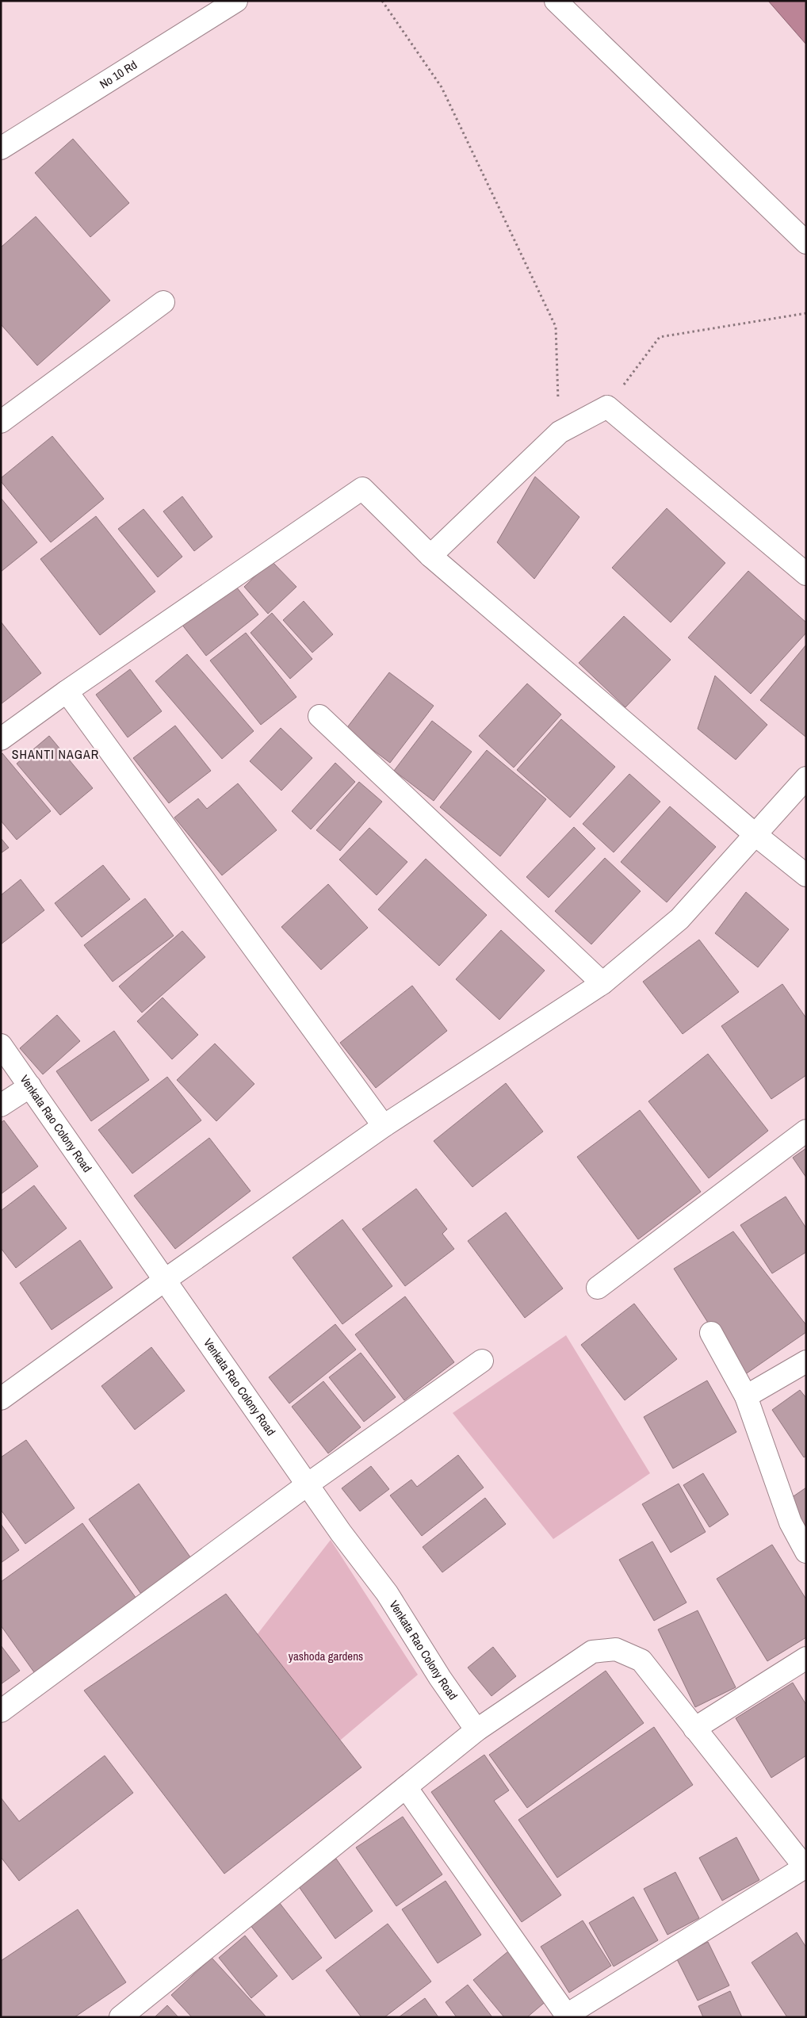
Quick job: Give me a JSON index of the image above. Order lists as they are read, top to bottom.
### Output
{
  "streets": {
    "street": ["No 10 Rd", "Venkata Rao Colony Road"]
  },
  "districts": ["SHANTI NAGAR"],
  "parks": ["yashoda gardens"]
}
